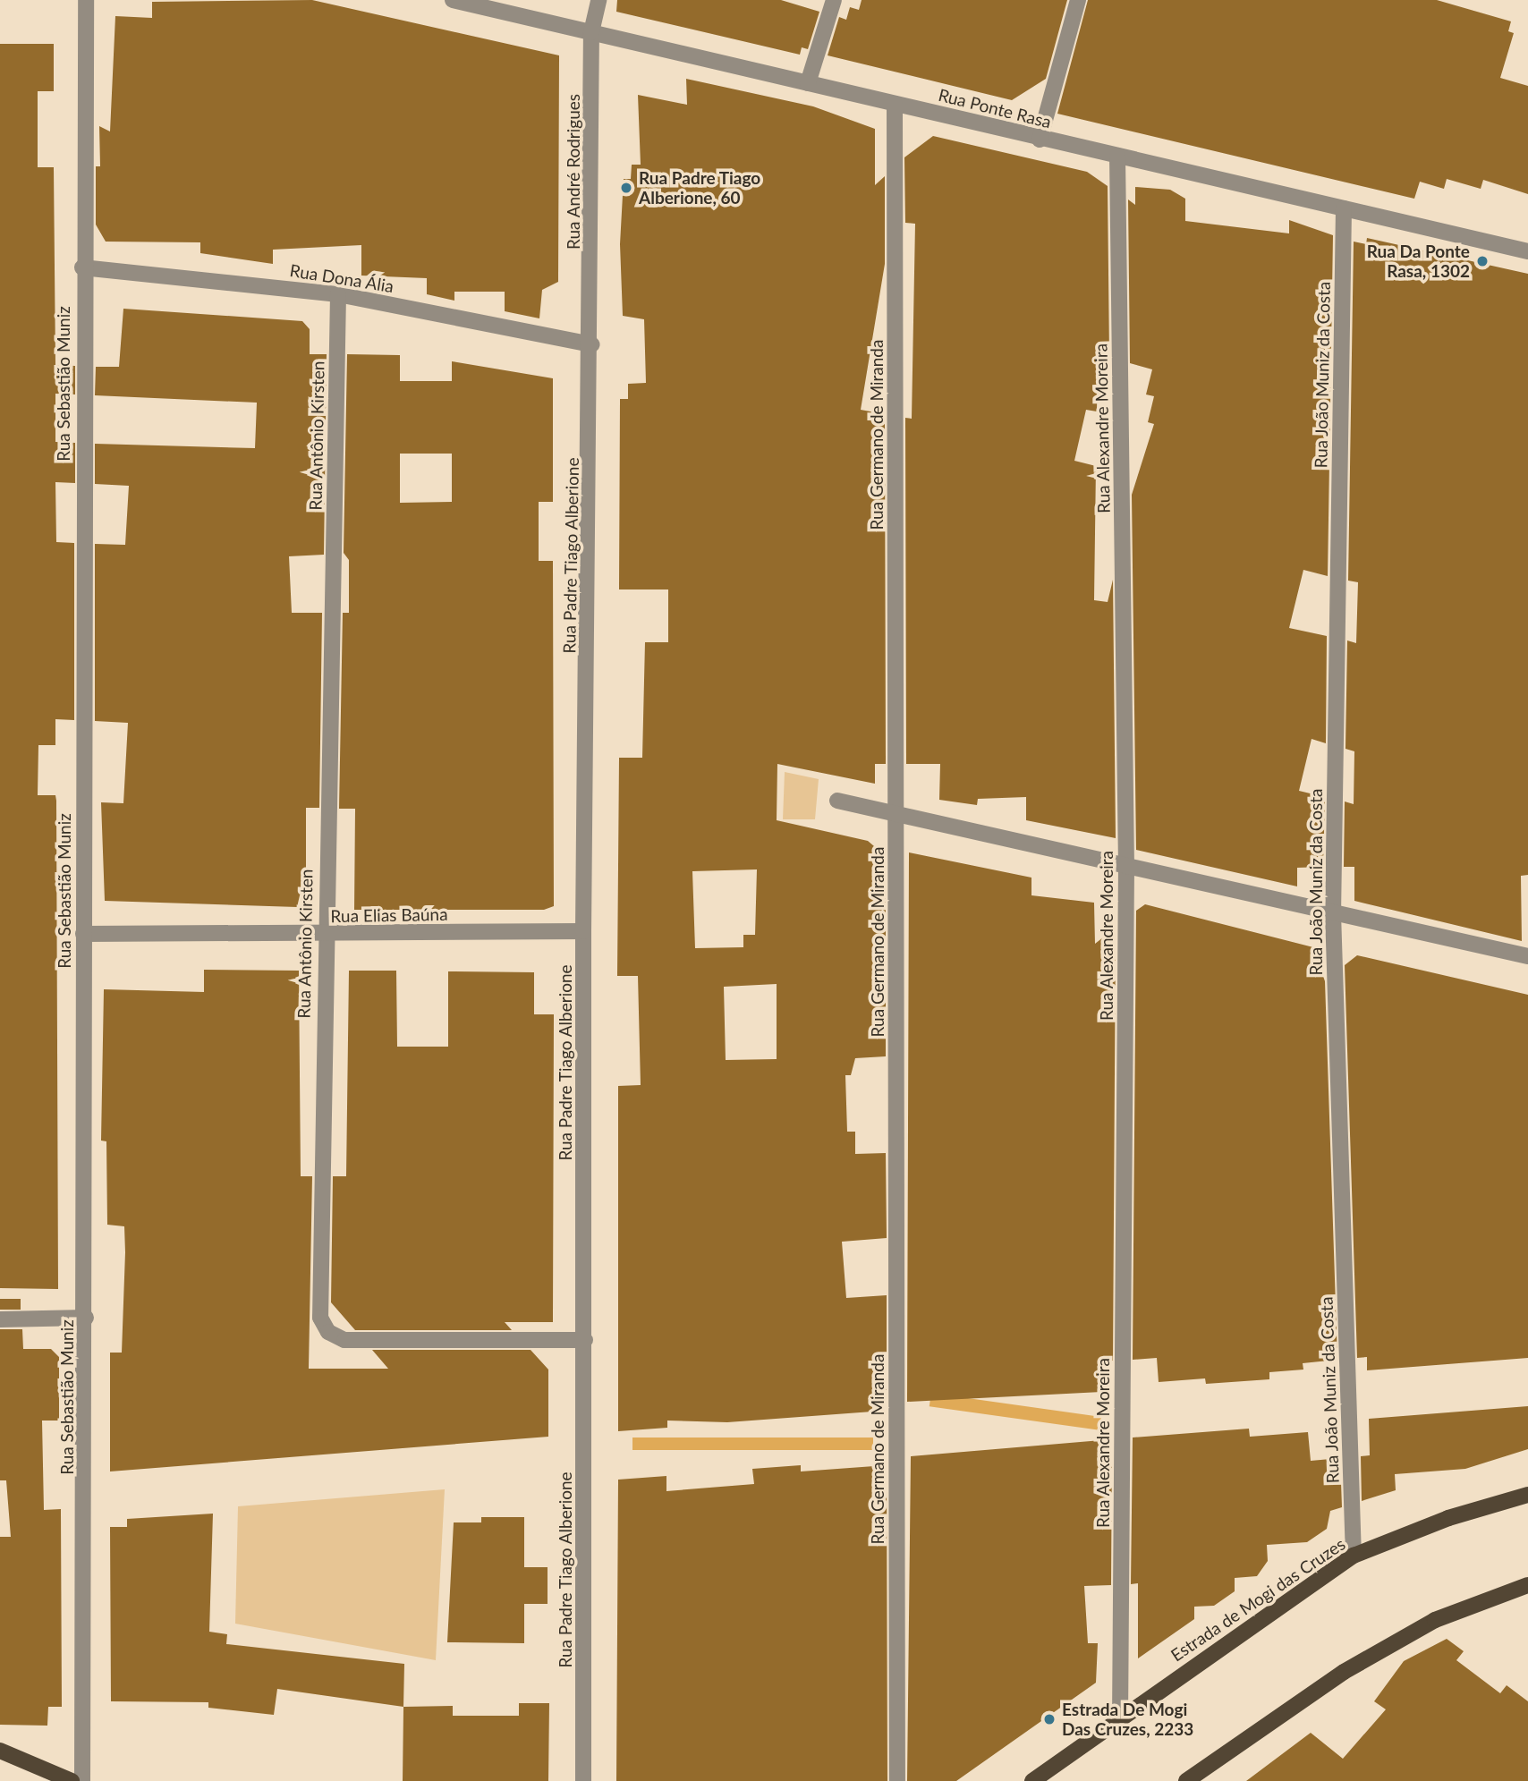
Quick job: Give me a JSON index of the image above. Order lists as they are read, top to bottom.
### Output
{
  "streets": {
    "main road": ["Estrada de Mogi das Cruzes"],
    "street": [
      "Rua Ponte Rasa",
      "Rua André Rodrigues",
      "Rua Dona Ália",
      "Rua João Muniz da Costa",
      "Rua Sebastião Muniz",
      "Rua Alexandre Moreira",
      "Rua Germano de Miranda",
      "Rua Antônio Kirsten",
      "Rua Padre Tiago Alberione",
      "Rua Elias Baúna"
    ]
  },
  "crossings": [
    ["Rua Ponte Rasa", "Rua André Rodrigues"],
    ["Rua Ponte Rasa", "Rua João Muniz da Costa"],
    ["Rua Ponte Rasa", "Rua Alexandre Moreira"],
    ["Rua Ponte Rasa", "Rua Germano de Miranda"],
    ["Rua André Rodrigues", "Rua Dona Ália"],
    ["Rua André Rodrigues", "Rua Padre Tiago Alberione"],
    ["Rua Dona Ália", "Rua Sebastião Muniz"],
    ["Rua Dona Ália", "Rua Antônio Kirsten"],
    ["Rua Dona Ália", "Rua Padre Tiago Alberione"],
    ["Rua João Muniz da Costa", "Estrada de Mogi das Cruzes"],
    ["Rua Sebastião Muniz", "Rua Elias Baúna"],
    ["Rua Alexandre Moreira", "Estrada de Mogi das Cruzes"],
    ["Rua Antônio Kirsten", "Rua Padre Tiago Alberione"],
    ["Rua Antônio Kirsten", "Rua Elias Baúna"],
    ["Rua Padre Tiago Alberione", "Rua Elias Baúna"]
  ],
  "places": ["Rua Padre Tiago Alberione, 60", "Rua Da Ponte Rasa, 1302", "Estrada De Mogi Das Cruzes, 2233"]
}
